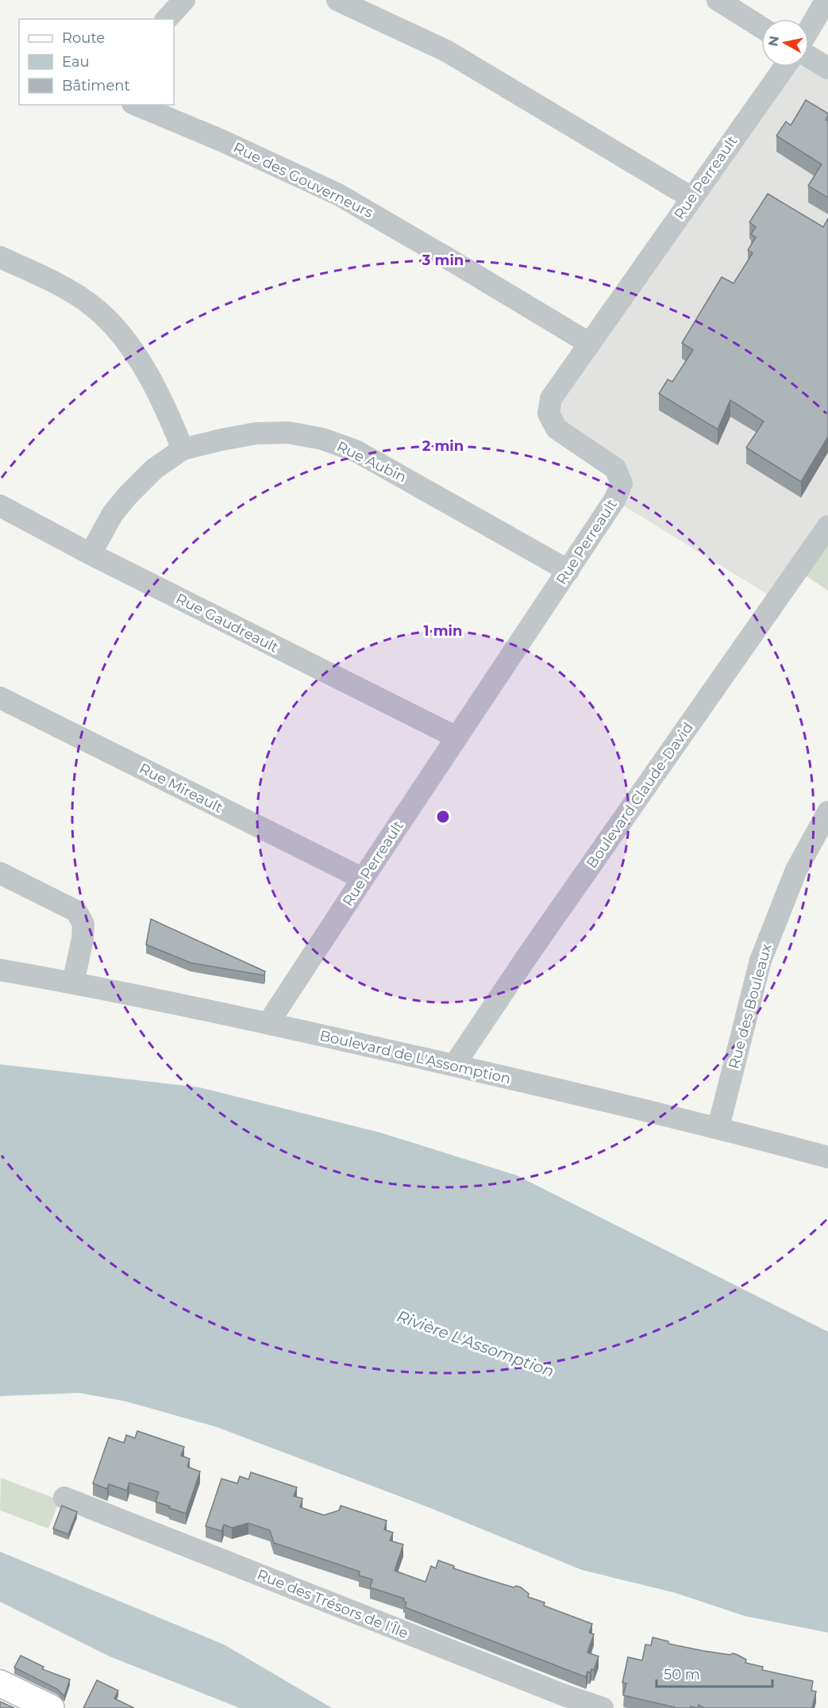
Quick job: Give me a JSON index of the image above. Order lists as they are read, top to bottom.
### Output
{
  "streets": {
    "street": [
      "Rue Perreault",
      "Rue des Gouverneurs",
      "Rue Aubin",
      "Rue Gaudreault",
      "Rue Mireault",
      "Boulevard Claude-David",
      "Rue des Bouleaux",
      "Boulevard de L'Assomption",
      "Rue des Trésors de l'Île"
    ]
  },
  "crossings": [
    ["Rue Perreault", "Rue des Gouverneurs"],
    ["Rue Perreault", "Rue Aubin"],
    ["Rue Perreault", "Rue Gaudreault"],
    ["Rue Perreault", "Rue Mireault"],
    ["Rue Perreault", "Boulevard de L'Assomption"],
    ["Rue Aubin", "Rue Gaudreault"],
    ["Boulevard Claude-David", "Boulevard de L'Assomption"],
    ["Rue des Bouleaux", "Boulevard de L'Assomption"]
  ],
  "water": ["Rivière L'Assomption"],
  "legend": ["Route", "Eau", "Bâtiment"],
  "scale_bar": "50 m",
  "north": "left",
  "rings": ["3 min", "2 min", "1 min"]
}
